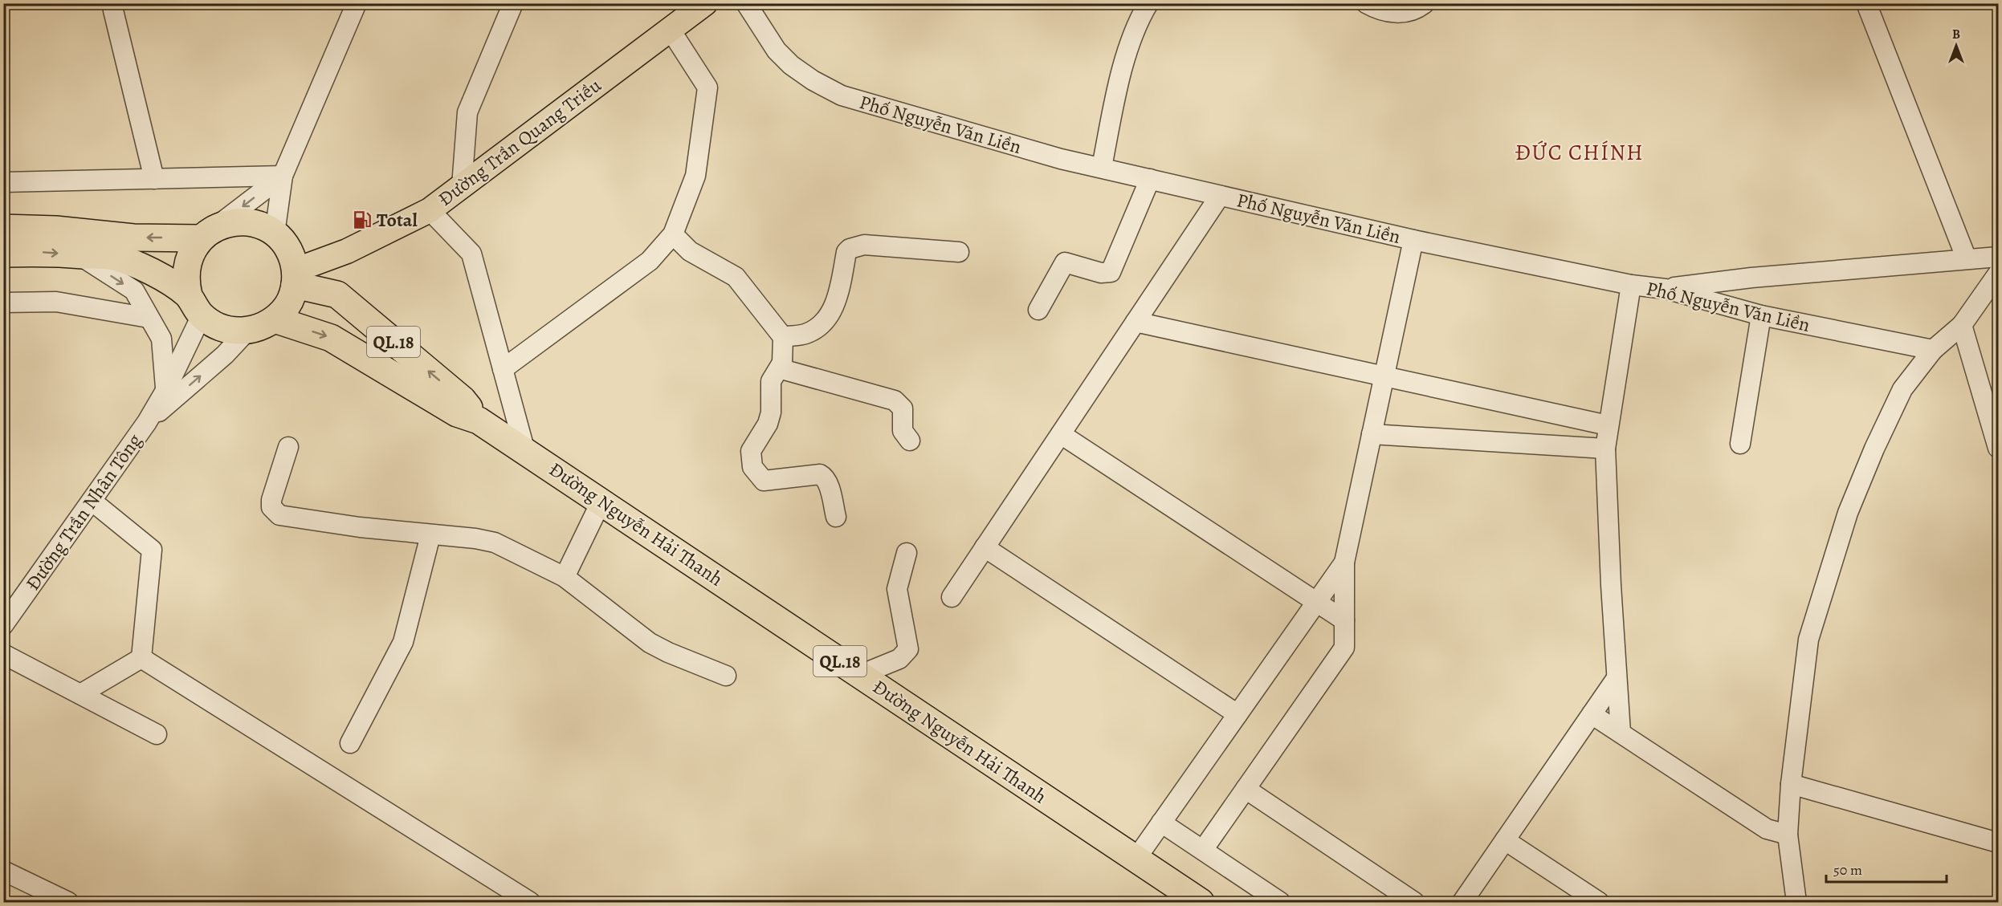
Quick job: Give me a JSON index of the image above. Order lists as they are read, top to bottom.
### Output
{
  "streets": {
    "highway": ["QL.18", "Đường Nguyễn Hải Thanh"],
    "main road": ["Đường Trần Quang Triều"],
    "street": ["Phố Nguyễn Văn Liền", "Đường Trần Nhân Tông"]
  },
  "crossings": [
    ["Đường Trần Quang Triều", "Đường Trần Nhân Tông"],
    ["Đường Trần Quang Triều", "Đường Nguyễn Hải Thanh"],
    ["Đường Trần Nhân Tông", "Đường Nguyễn Hải Thanh"]
  ],
  "districts": ["ĐỨC CHÍNH"],
  "places": {
    "fuel station": ["Total"]
  },
  "scale_bar": "50 m",
  "north": "top"
}
